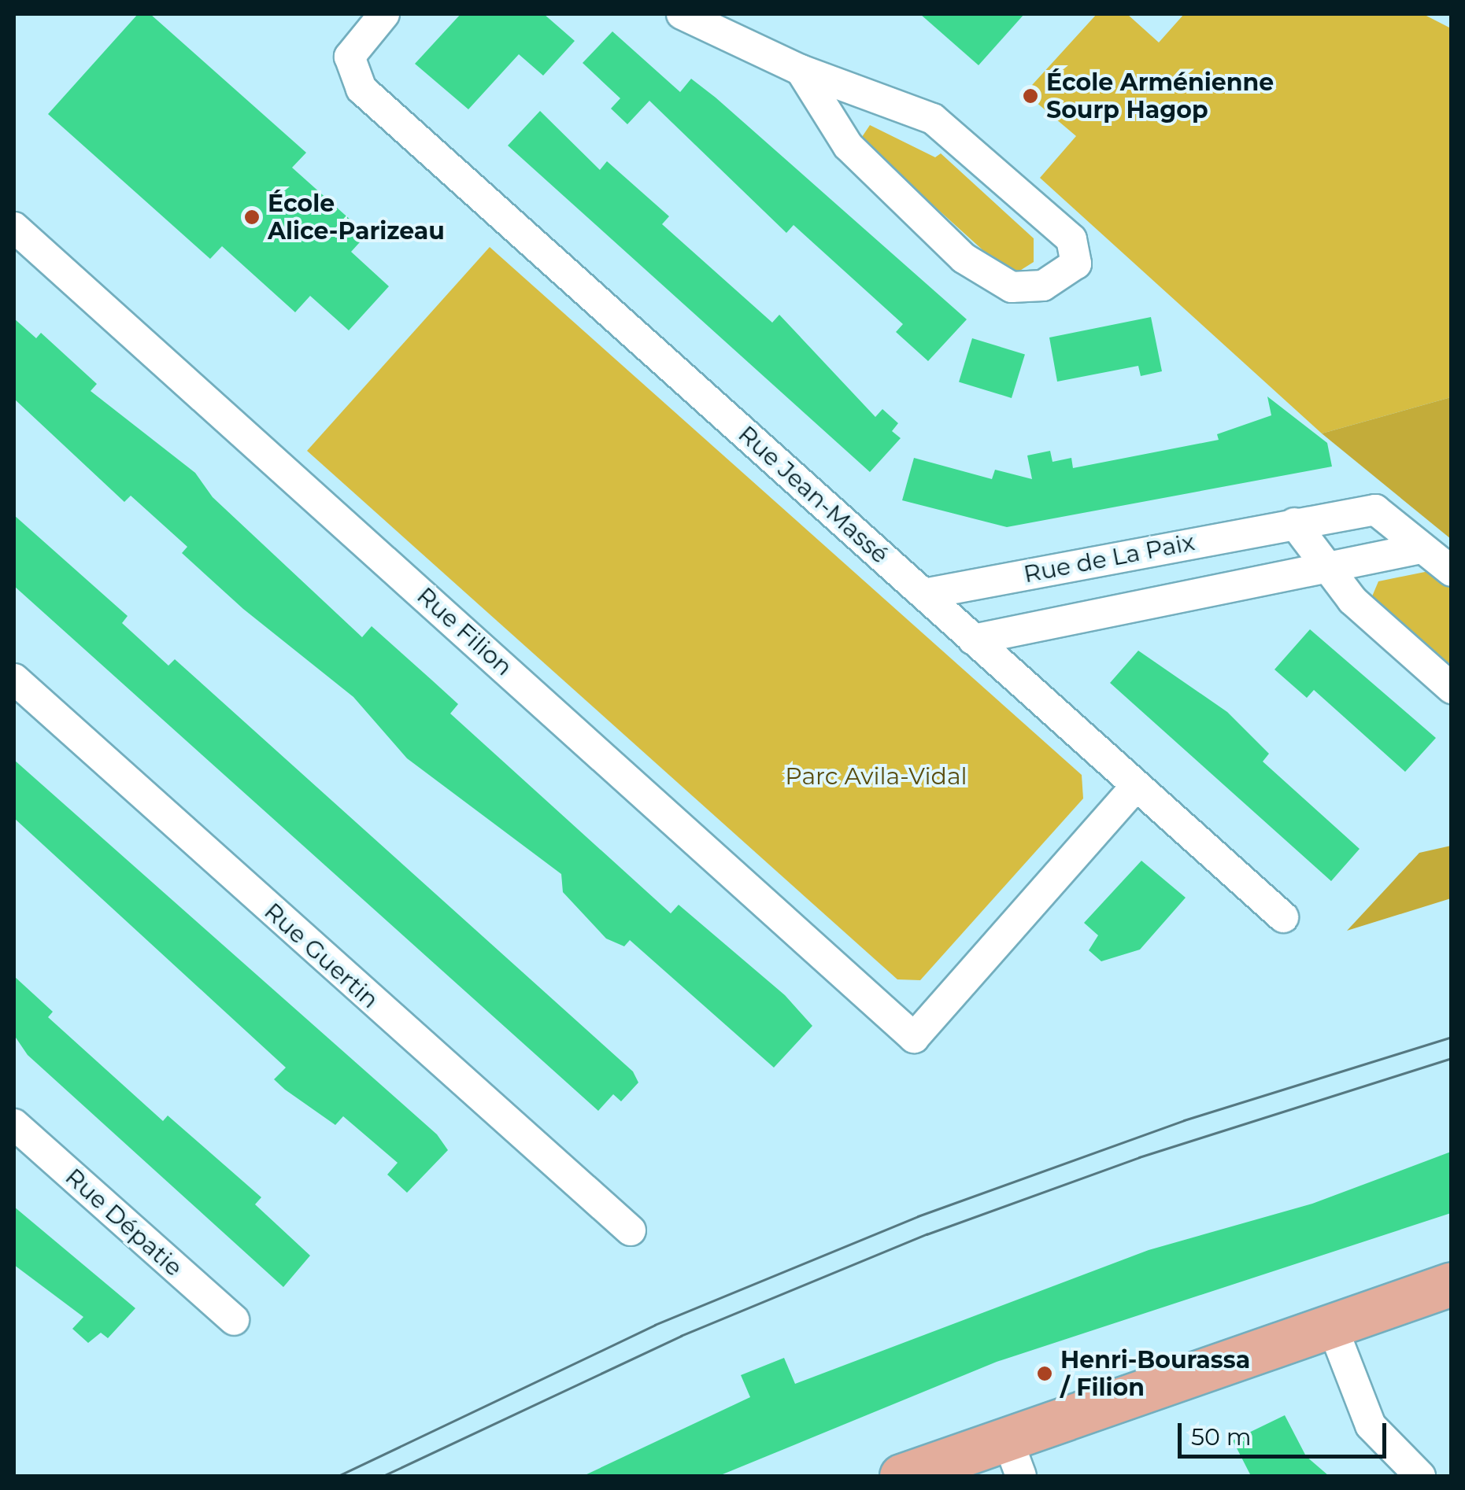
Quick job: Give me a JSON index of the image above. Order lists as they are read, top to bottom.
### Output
{
  "streets": {
    "street": [
      "Rue Jean-Massé",
      "Rue de La Paix",
      "Rue Filion",
      "Rue Guertin",
      "Rue Dépatie"
    ]
  },
  "crossings": [
    ["Rue Jean-Massé", "Rue de La Paix"],
    ["Rue Jean-Massé", "Rue Filion"]
  ],
  "parks": ["Parc Avila-Vidal"],
  "places": ["École Arménienne Sourp Hagop", "École Alice-Parizeau", "Henri-Bourassa / Filion"],
  "scale_bar": "50 m"
}
